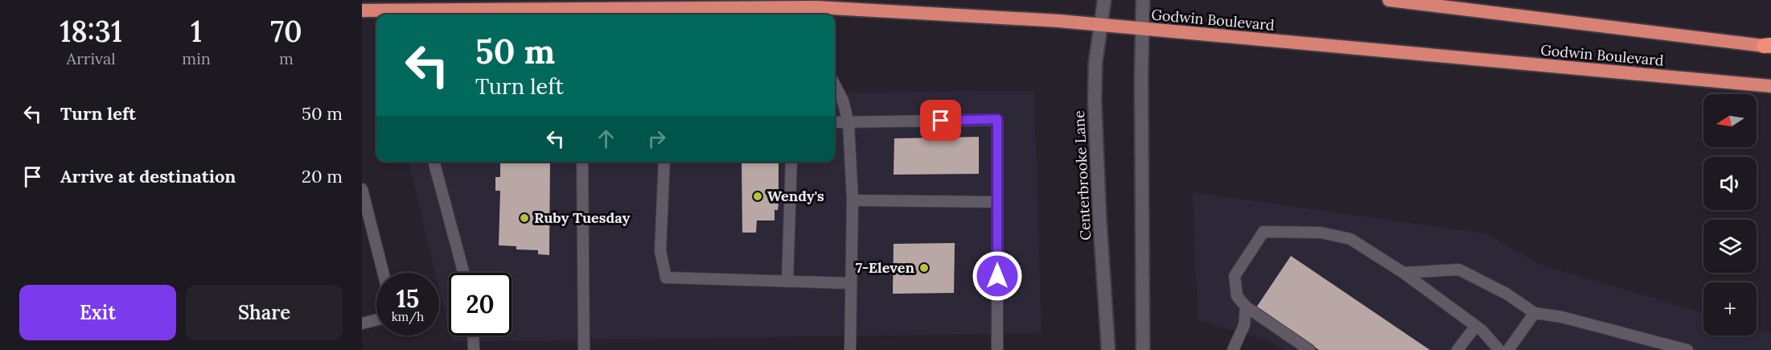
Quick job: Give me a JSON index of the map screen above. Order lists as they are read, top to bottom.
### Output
{
  "streets": {
    "highway": ["Godwin Boulevard"],
    "street": ["Centerbrooke Lane"]
  },
  "crossings": [
    ["Godwin Boulevard", "Centerbrooke Lane"]
  ],
  "places": ["Wendy's", "Ruby Tuesday", "7-Eleven"],
  "north": "left",
  "page": {
    "eta": [
      "18:31",
      "Arrival",
      "1",
      "min",
      "70",
      "m"
    ],
    "turn": ["50 m", "Turn left"],
    "list": [
      {
        "name": "Turn left",
        "value": "50 m"
      },
      {
        "name": "Arrive at destination",
        "value": "20 m"
      }
    ],
    "map_buttons": "+",
    "speed": "15 km/h",
    "limit": "20",
    "buttons": ["Exit", "Share"]
  }
}
